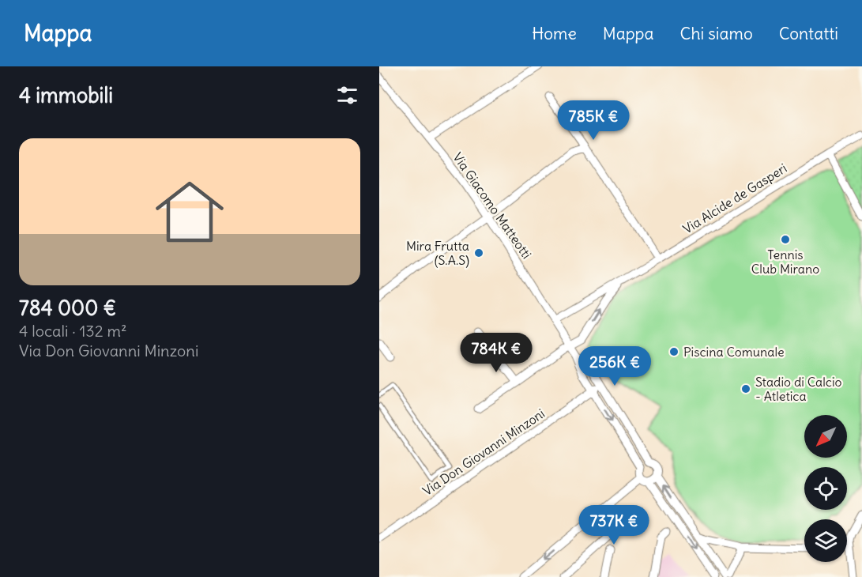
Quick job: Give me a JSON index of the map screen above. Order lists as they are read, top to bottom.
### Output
{
  "streets": {
    "street": ["Via Alcide de Gasperi", "Via Giacomo Matteotti", "Via Don Giovanni Minzoni"]
  },
  "crossings": [
    ["Via Alcide de Gasperi", "Via Giacomo Matteotti"],
    ["Via Giacomo Matteotti", "Via Don Giovanni Minzoni"]
  ],
  "places": [
    "Tennis Club Mirano",
    "Mira Frutta (S.A.S)",
    "Piscina Comunale",
    "Stadio di Calcio - Atletica"
  ],
  "north": "bottom left",
  "page": {
    "header": "Mappa",
    "nav": [
      "Home",
      "Mappa",
      "Chi siamo",
      "Contatti"
    ],
    "heading": "4 immobili",
    "price": [
      "785K €",
      "784K €",
      "256K €",
      "737K €"
    ],
    "list": [
      {
        "name": "784 000 €",
        "note": "4 locali · 132 m² · Via Don Giovanni Minzoni"
      }
    ]
  }
}
